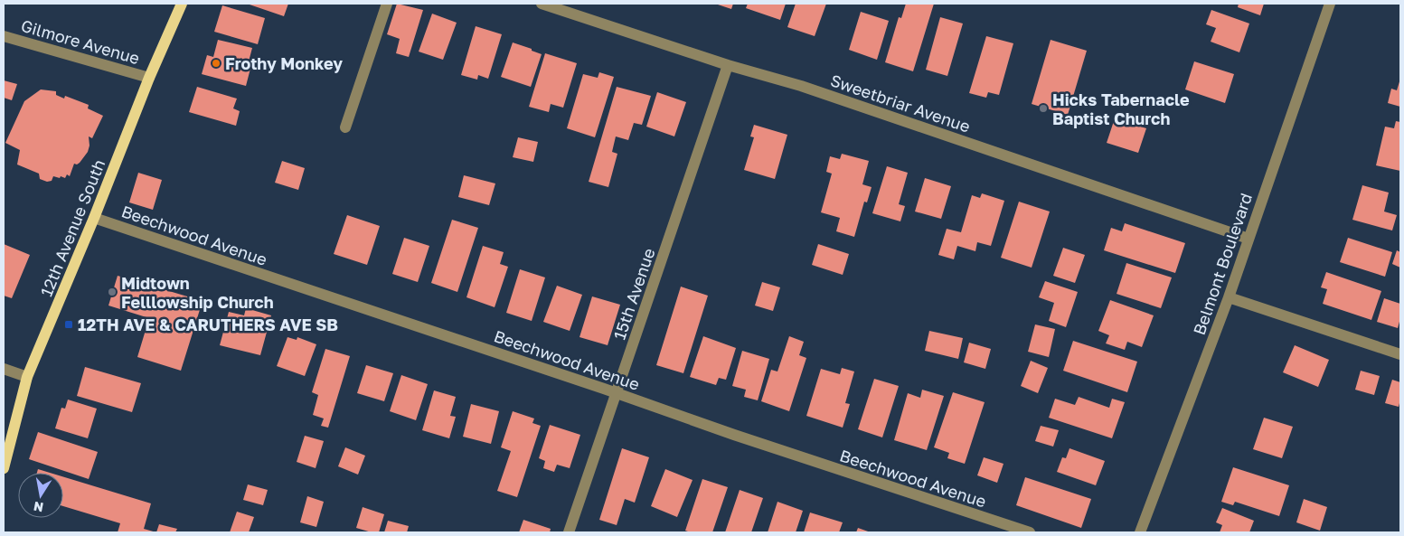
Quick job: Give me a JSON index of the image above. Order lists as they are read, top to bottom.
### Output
{
  "streets": {
    "main road": ["12th Avenue South"],
    "street": [
      "Gilmore Avenue",
      "Sweetbriar Avenue",
      "Beechwood Avenue",
      "Belmont Boulevard",
      "15th Avenue"
    ]
  },
  "crossings": [
    ["Gilmore Avenue", "12th Avenue South"],
    ["Sweetbriar Avenue", "Belmont Boulevard"],
    ["Sweetbriar Avenue", "15th Avenue"],
    ["12th Avenue South", "Beechwood Avenue"],
    ["Beechwood Avenue", "15th Avenue"]
  ],
  "places": {
    "other": ["Frothy Monkey", "Hicks Tabernacle Baptist Church", "Midtown Felllowship Church"],
    "transit": ["12TH AVE & CARUTHERS AVE SB"]
  },
  "north": "bottom"
}
